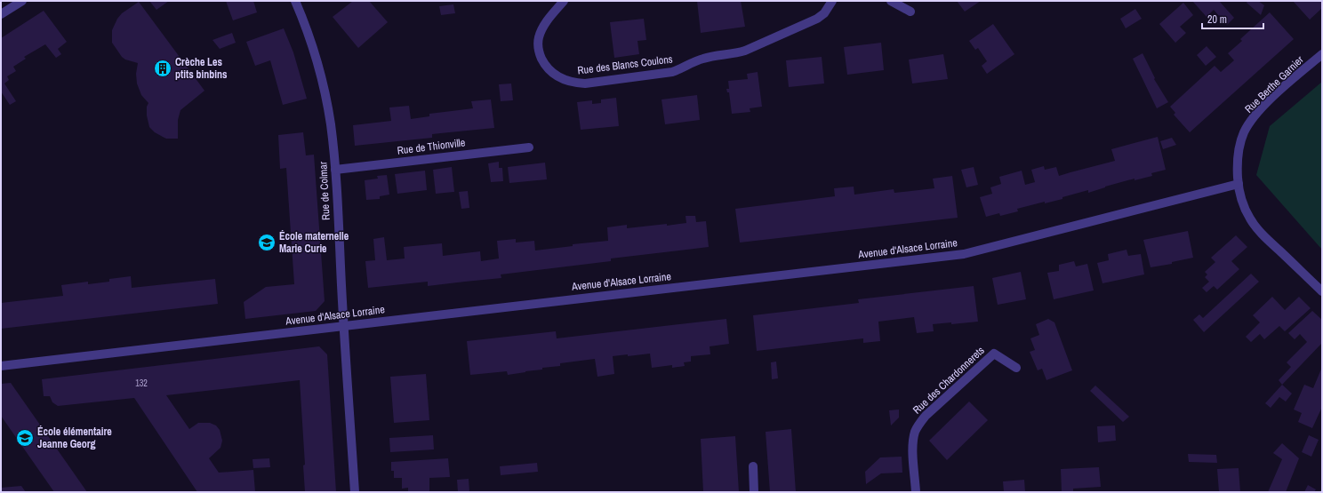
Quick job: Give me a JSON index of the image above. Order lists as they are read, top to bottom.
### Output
{
  "streets": {
    "street": [
      "Rue des Blancs Coulons",
      "Rue Berthe Garnier",
      "Rue de Thionville",
      "Rue de Colmar",
      "Avenue d'Alsace Lorraine",
      "Rue des Chardonnerets"
    ]
  },
  "crossings": [
    ["Rue Berthe Garnier", "Avenue d'Alsace Lorraine"],
    ["Rue de Thionville", "Rue de Colmar"],
    ["Rue de Colmar", "Avenue d'Alsace Lorraine"]
  ],
  "places": {
    "building": ["Crèche Les ptits binbins"],
    "school or university": ["École maternelle Marie Curie", "École élémentaire Jeanne Georg"]
  },
  "house_numbers": ["132"],
  "scale_bar": "20 m"
}
